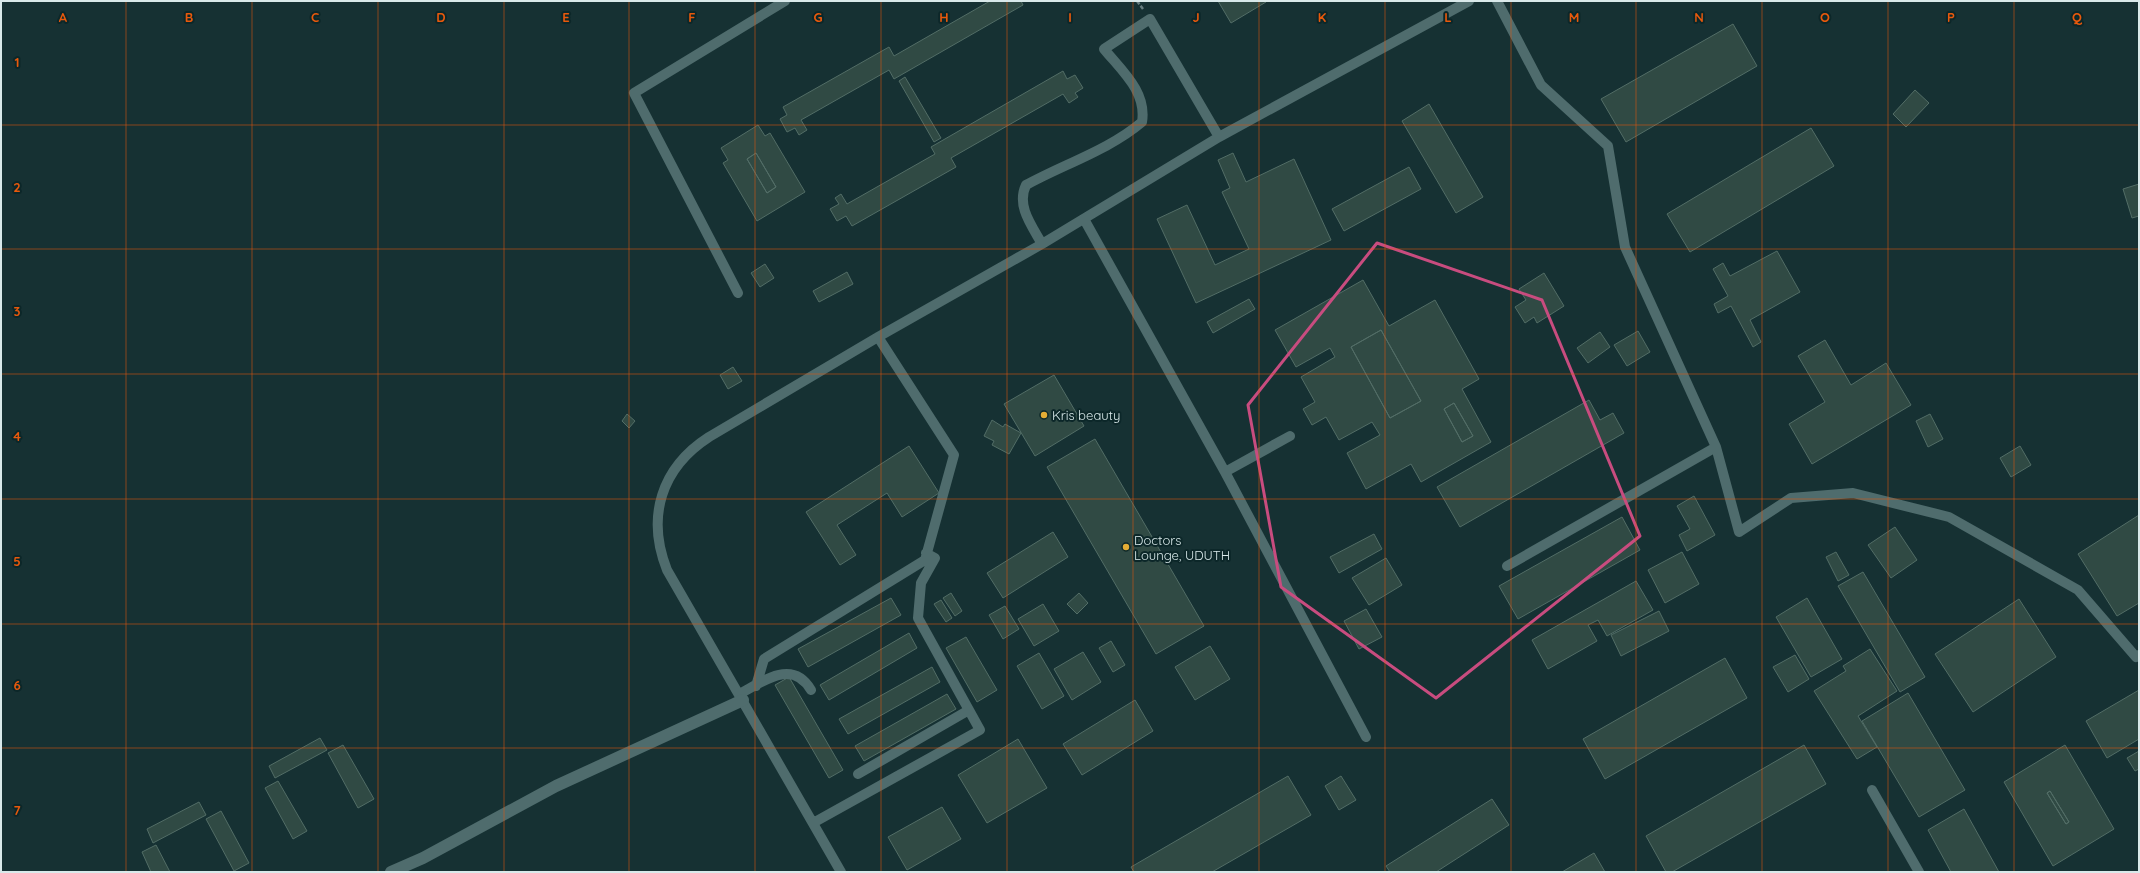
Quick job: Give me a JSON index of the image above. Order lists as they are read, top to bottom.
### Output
{
  "places": ["Kris beauty", "Doctors Lounge, UDUTH"],
  "grid": {
    "columns": [
      "A",
      "B",
      "C",
      "D",
      "E",
      "F",
      "G",
      "H",
      "I",
      "J",
      "K",
      "L",
      "M",
      "N",
      "O",
      "P",
      "Q"
    ],
    "rows": [
      "1",
      "2",
      "3",
      "4",
      "5",
      "6",
      "7"
    ]
  }
}
